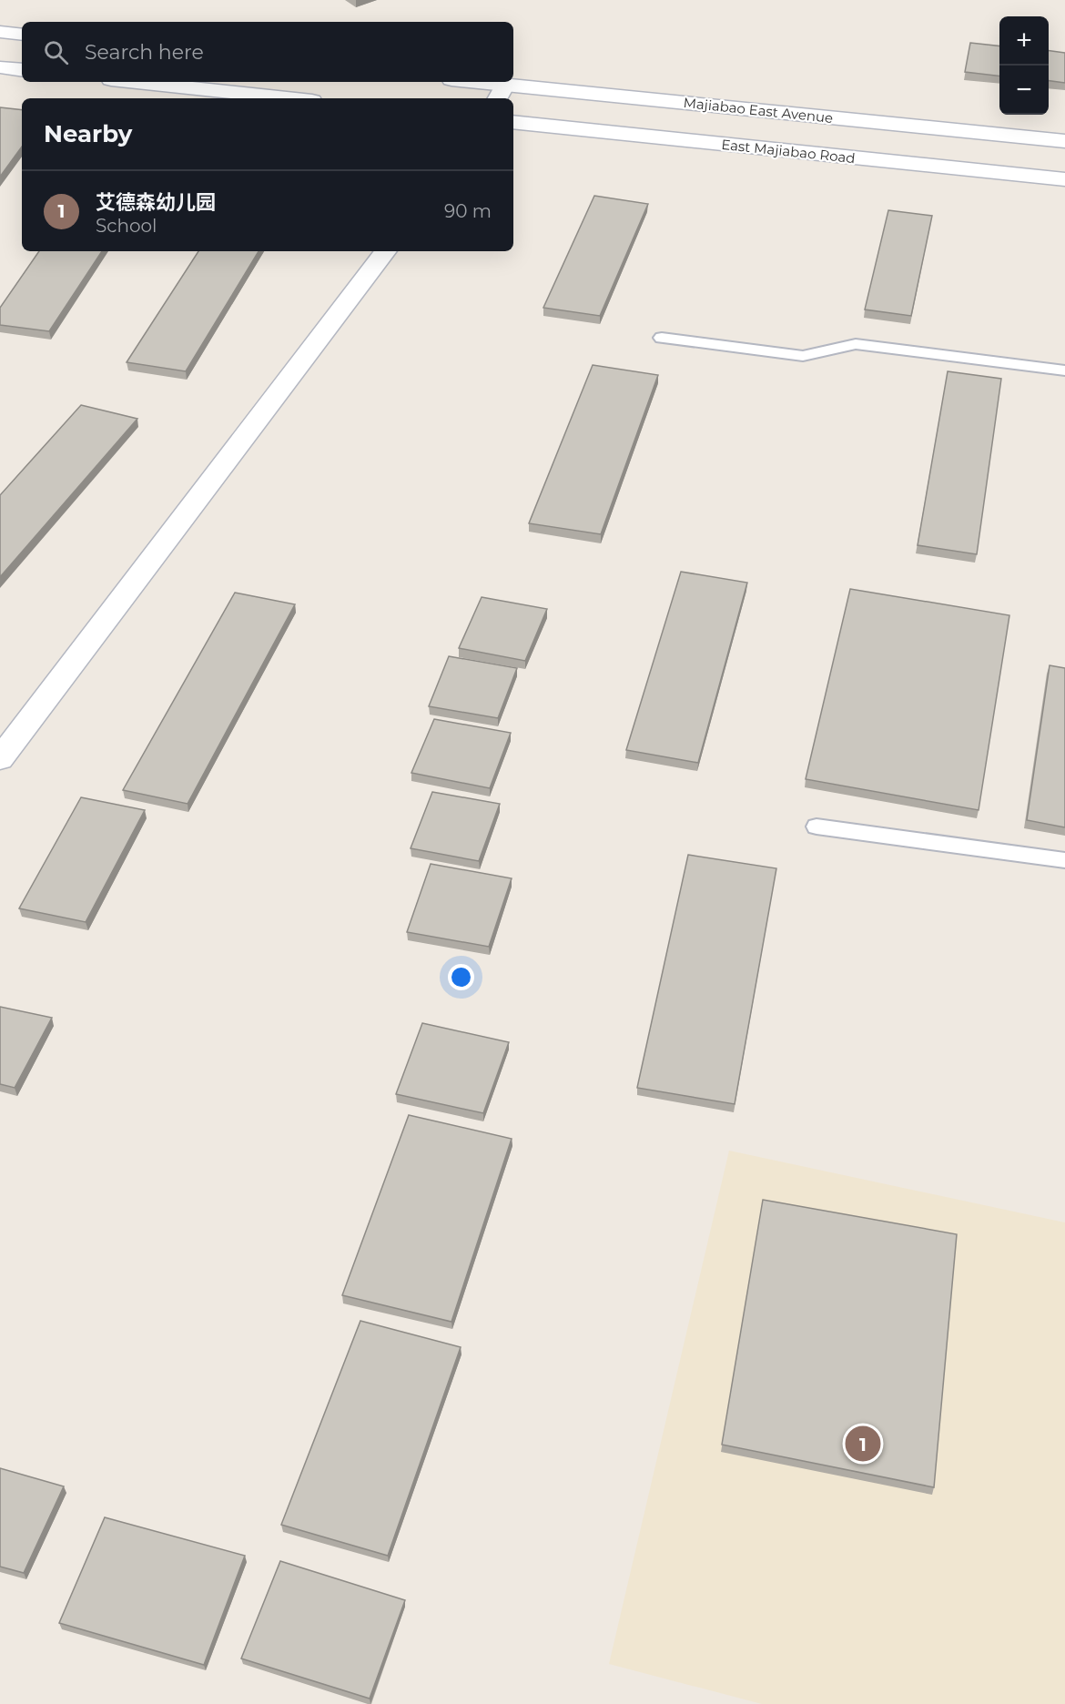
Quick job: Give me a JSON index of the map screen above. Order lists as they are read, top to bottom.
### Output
{
  "streets": {
    "main road": ["Majiabao East Avenue", "East Majiabao Road"]
  },
  "page": {
    "map_buttons": ["+", "−"],
    "search": "Search here",
    "heading": "Nearby",
    "list": [
      {
        "mark": "1",
        "name": "艾德森幼儿园",
        "note": "School",
        "value": "90 m"
      }
    ],
    "pins": "1"
  }
}
